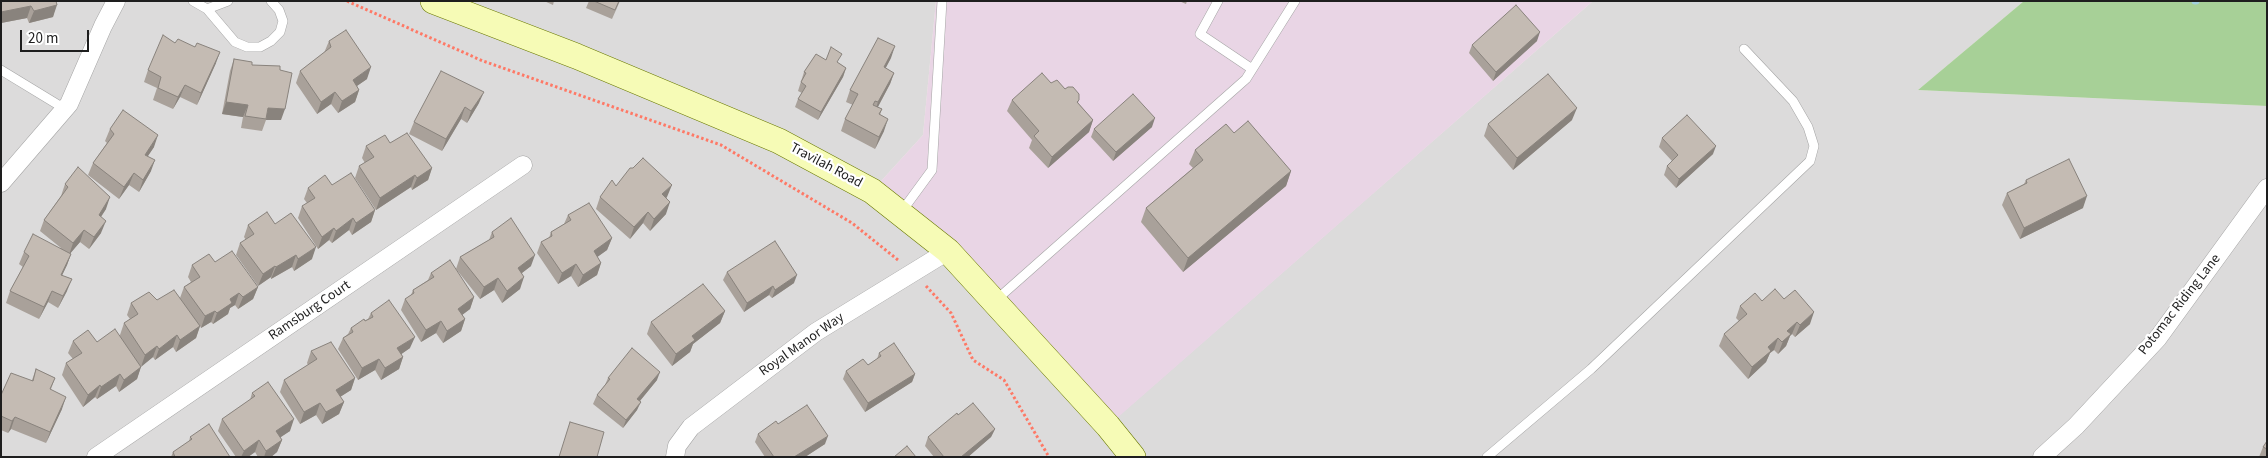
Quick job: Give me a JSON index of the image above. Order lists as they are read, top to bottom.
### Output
{
  "streets": {
    "main road": ["Travilah Road"],
    "street": ["Potomac Riding Lane", "Ramsburg Court", "Royal Manor Way"]
  },
  "crossings": [
    ["Travilah Road", "Royal Manor Way"]
  ],
  "scale_bar": "20 m"
}
